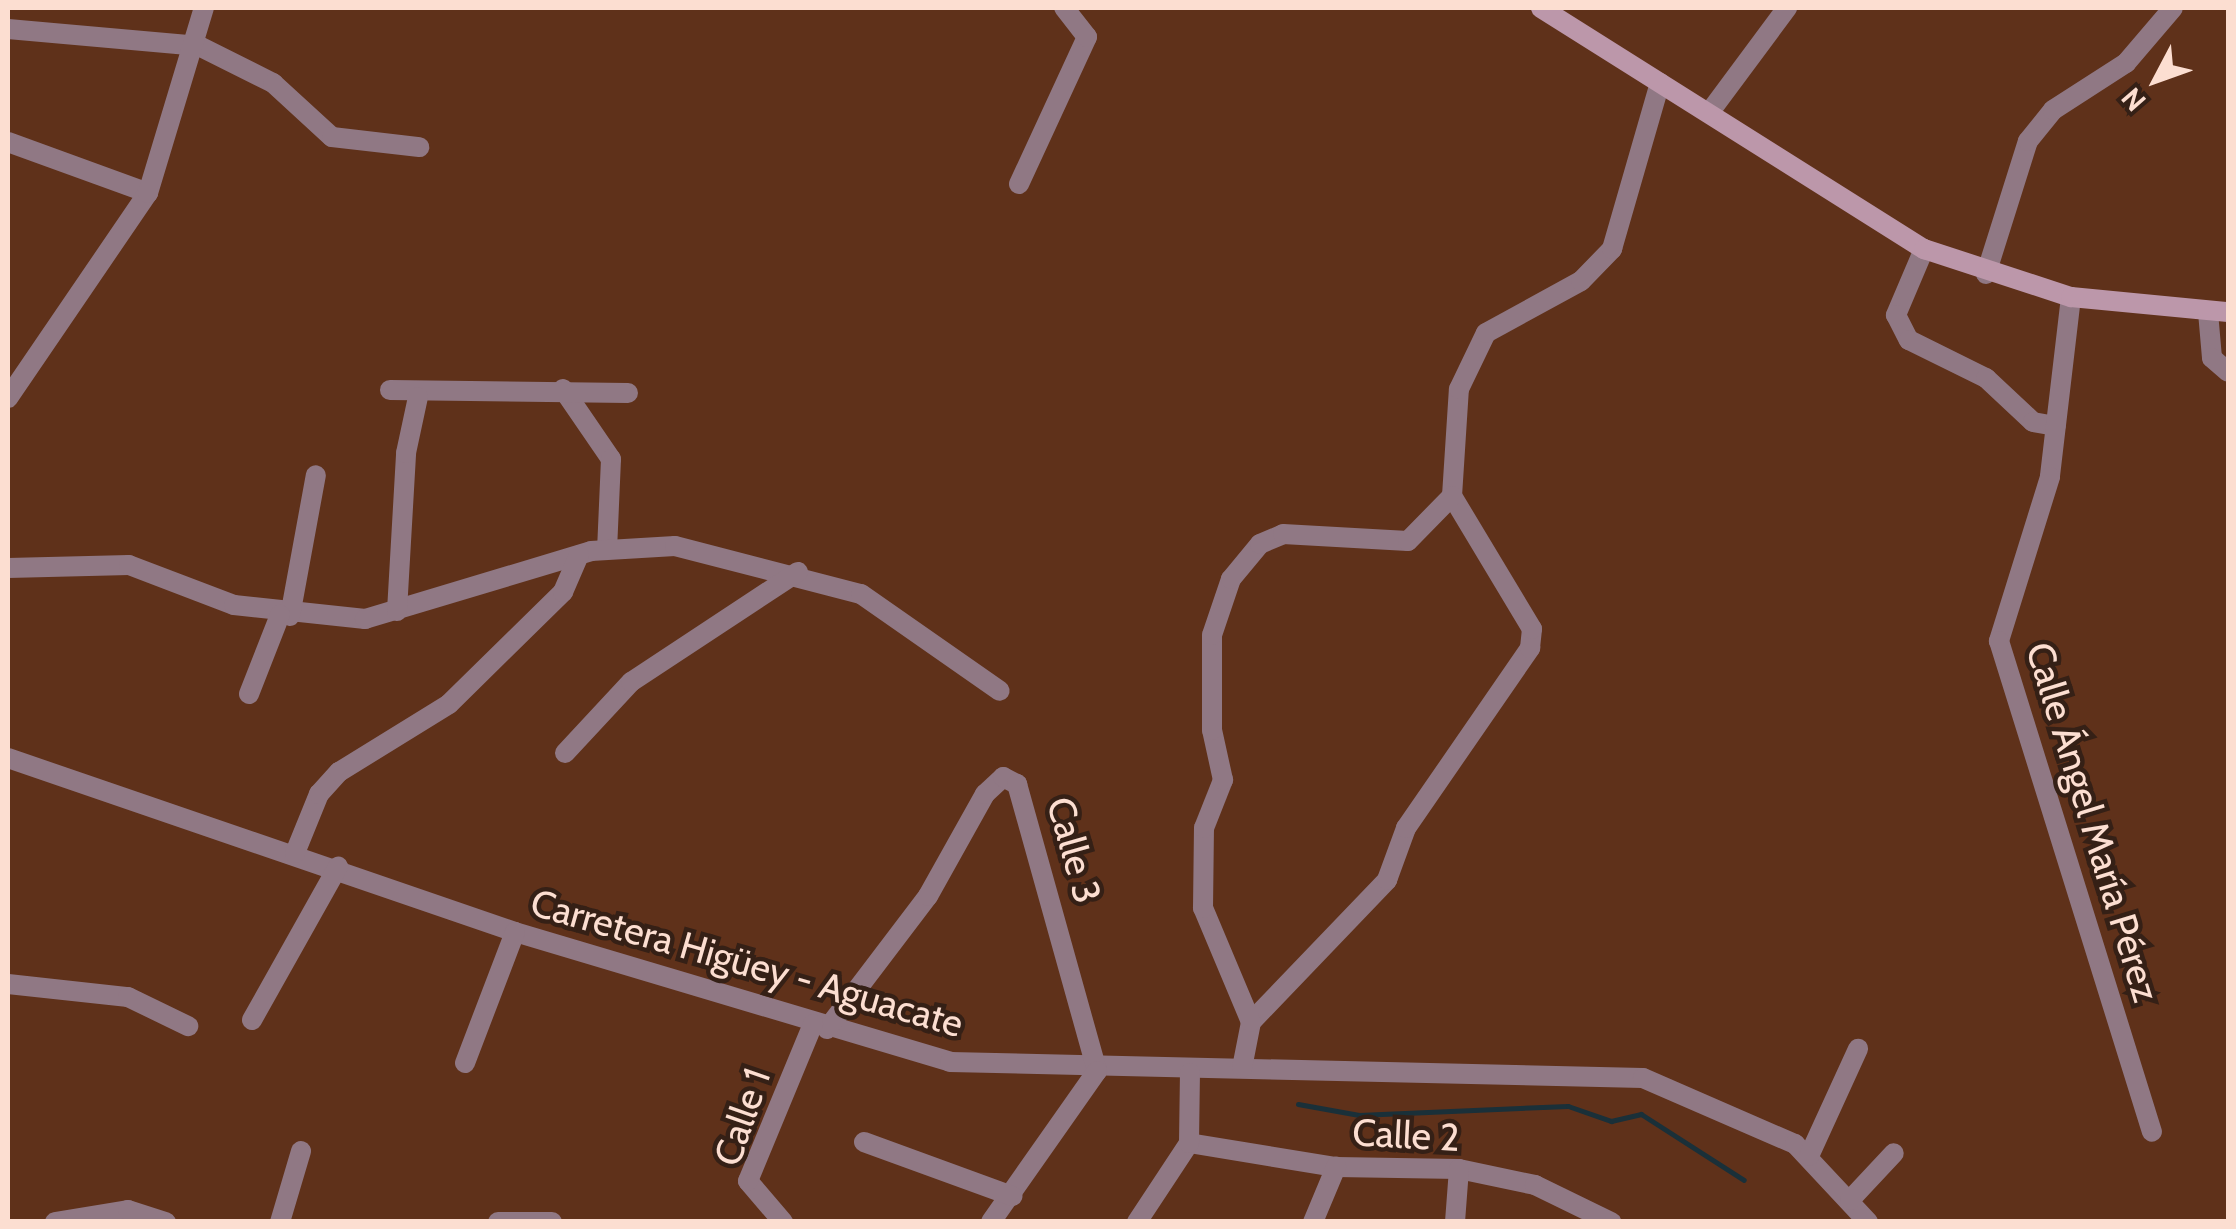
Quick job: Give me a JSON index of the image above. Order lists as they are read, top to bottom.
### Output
{
  "streets": {
    "street": [
      "Calle Ángel María Pérez",
      "Calle 3",
      "Carretera Higüey - Aguacate",
      "Calle 1",
      "Calle 2"
    ]
  },
  "crossings": [
    ["Calle 3", "Carretera Higüey - Aguacate"],
    ["Calle 3", "Calle 1"],
    ["Carretera Higüey - Aguacate", "Calle 1"]
  ],
  "north": "bottom left"
}
